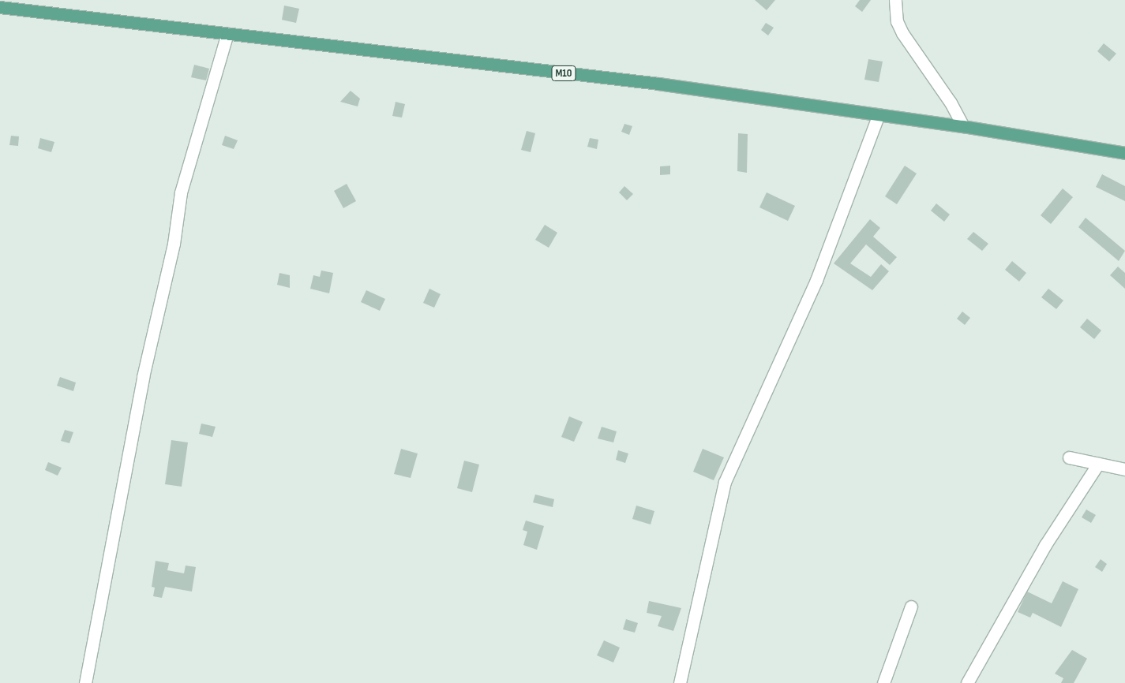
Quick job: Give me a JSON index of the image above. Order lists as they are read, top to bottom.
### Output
{
  "streets": {
    "main road": ["M10"]
  }
}
